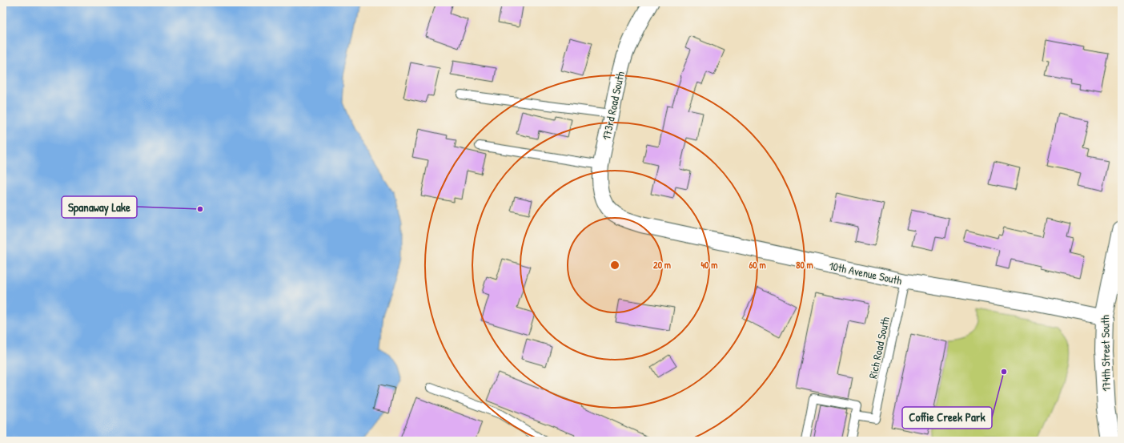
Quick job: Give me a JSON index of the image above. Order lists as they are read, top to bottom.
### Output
{
  "streets": {
    "street": ["173rd Road South", "10th Avenue South", "174th Street South"],
    "lane": ["Rich Road South"]
  },
  "crossings": [
    ["173rd Road South", "10th Avenue South"],
    ["10th Avenue South", "Rich Road South"],
    ["10th Avenue South", "174th Street South"]
  ],
  "places": ["Spanaway Lake", "Coffie Creek Park"],
  "rings": [
    "20 m",
    "40 m",
    "60 m",
    "80 m"
  ]
}
